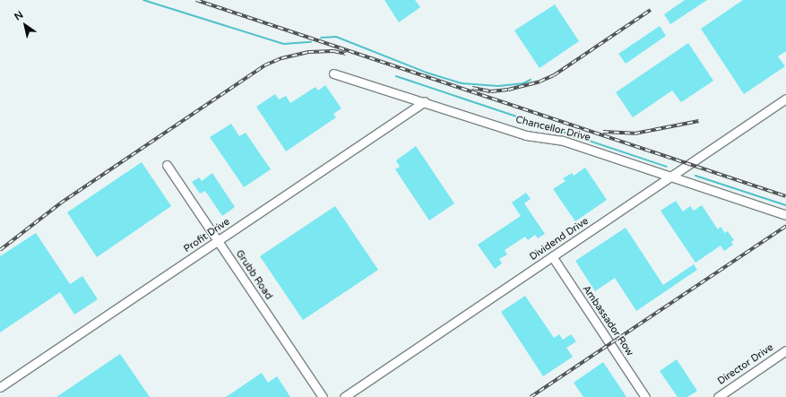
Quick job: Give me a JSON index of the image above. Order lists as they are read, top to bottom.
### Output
{
  "streets": {
    "street": [
      "Chancellor Drive",
      "Profit Drive",
      "Dividend Drive",
      "Grubb Road",
      "Ambassador Row",
      "Director Drive"
    ]
  },
  "crossings": [
    ["Chancellor Drive", "Profit Drive"],
    ["Chancellor Drive", "Dividend Drive"],
    ["Profit Drive", "Grubb Road"],
    ["Dividend Drive", "Ambassador Row"]
  ],
  "north": "top left"
}
